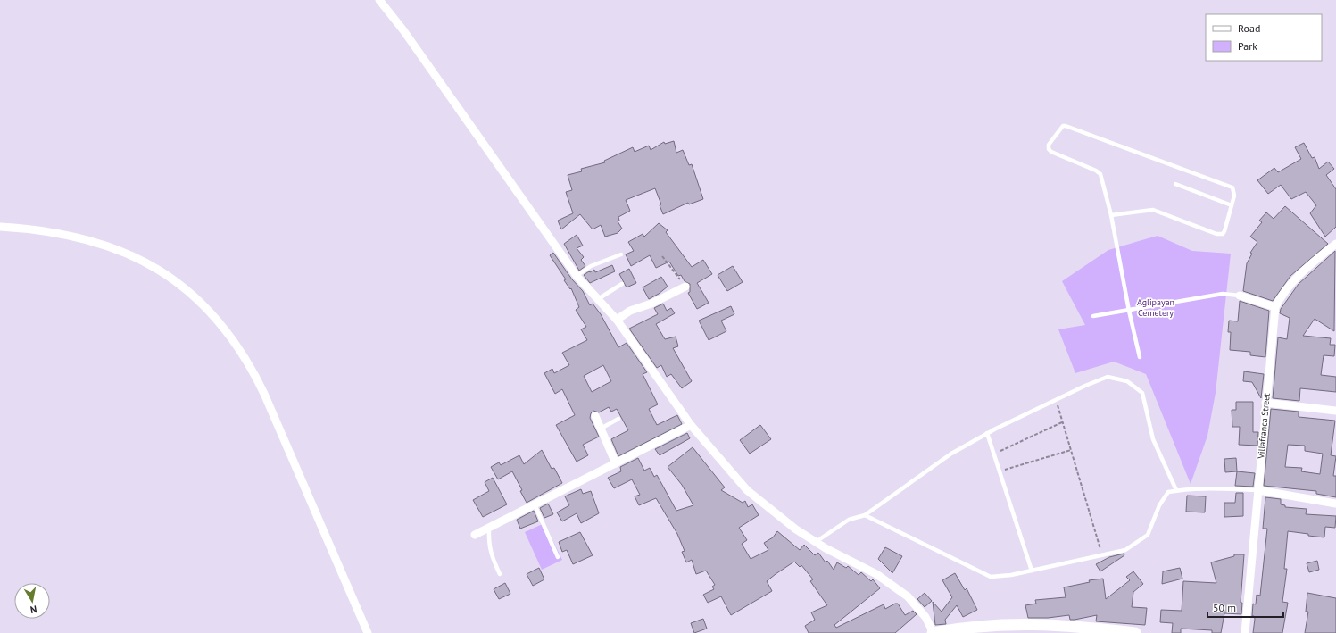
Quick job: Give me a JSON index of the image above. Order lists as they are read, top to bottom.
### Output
{
  "streets": {
    "street": ["Villafranca Street"]
  },
  "parks": ["Aglipayan Cemetery"],
  "legend": ["Road", "Park"],
  "scale_bar": "50 m",
  "north": "bottom"
}
